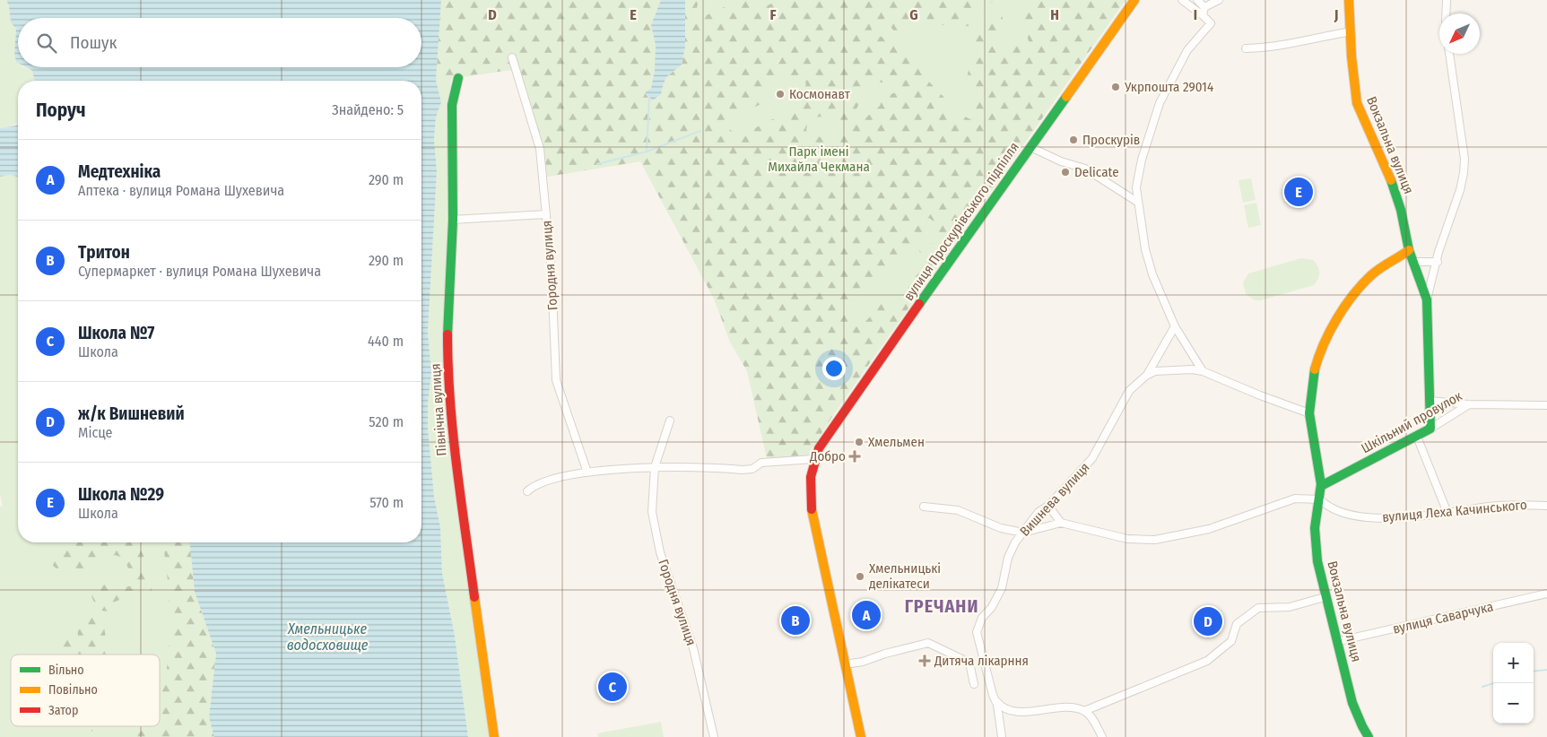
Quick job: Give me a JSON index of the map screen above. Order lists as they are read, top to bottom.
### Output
{
  "streets": {
    "street": [
      "Вокзальна вулиця",
      "вулиця Проскурівського підпілля",
      "Городня вулиця",
      "Північна вулиця",
      "Шкільний провулок",
      "Вишнева вулиця",
      "вулиця Леха Качинського",
      "вулиця Саварчука"
    ]
  },
  "crossings": [
    ["Вокзальна вулиця", "Шкільний провулок"],
    ["Вокзальна вулиця", "вулиця Леха Качинського"],
    ["Вокзальна вулиця", "вулиця Саварчука"],
    ["Вишнева вулиця", "вулиця Леха Качинського"]
  ],
  "districts": ["ГРЕЧАНИ"],
  "water": ["Хмельницьке водосховище"],
  "parks": ["Парк імені Михайла Чекмана"],
  "places": {
    "other": [
      "Укрпошта 29014",
      "Космонавт",
      "Проскурів",
      "Delicate",
      "Хмельмен",
      "Хмельницькі делікатеси"
    ],
    "health": ["Добро", "Дитяча лікарння"]
  },
  "legend": ["Вільно", "Повільно", "Затор"],
  "north": "bottom left",
  "page": {
    "search": "Пошук",
    "heading": ["Поруч", "Знайдено: 5"],
    "list": [
      {
        "mark": "A",
        "name": "Медтехнiка",
        "note": "Аптека · вулиця Романа Шухевича",
        "value": "290 m"
      },
      {
        "mark": "B",
        "name": "Тритон",
        "note": "Супермаркет · вулиця Романа Шухевича",
        "value": "290 m"
      },
      {
        "mark": "C",
        "name": "Школа №7",
        "note": "Школа",
        "value": "440 m"
      },
      {
        "mark": "D",
        "name": "ж/к Вишневий",
        "note": "Місце",
        "value": "520 m"
      },
      {
        "mark": "E",
        "name": "Школа №29",
        "note": "Школа",
        "value": "570 m"
      }
    ],
    "pins": [
      "E",
      "A",
      "B",
      "D",
      "C"
    ],
    "map_buttons": ["+", "−"]
  },
  "grid": {
    "columns": [
      "D",
      "E",
      "F",
      "G",
      "H",
      "I",
      "J"
    ]
  }
}
